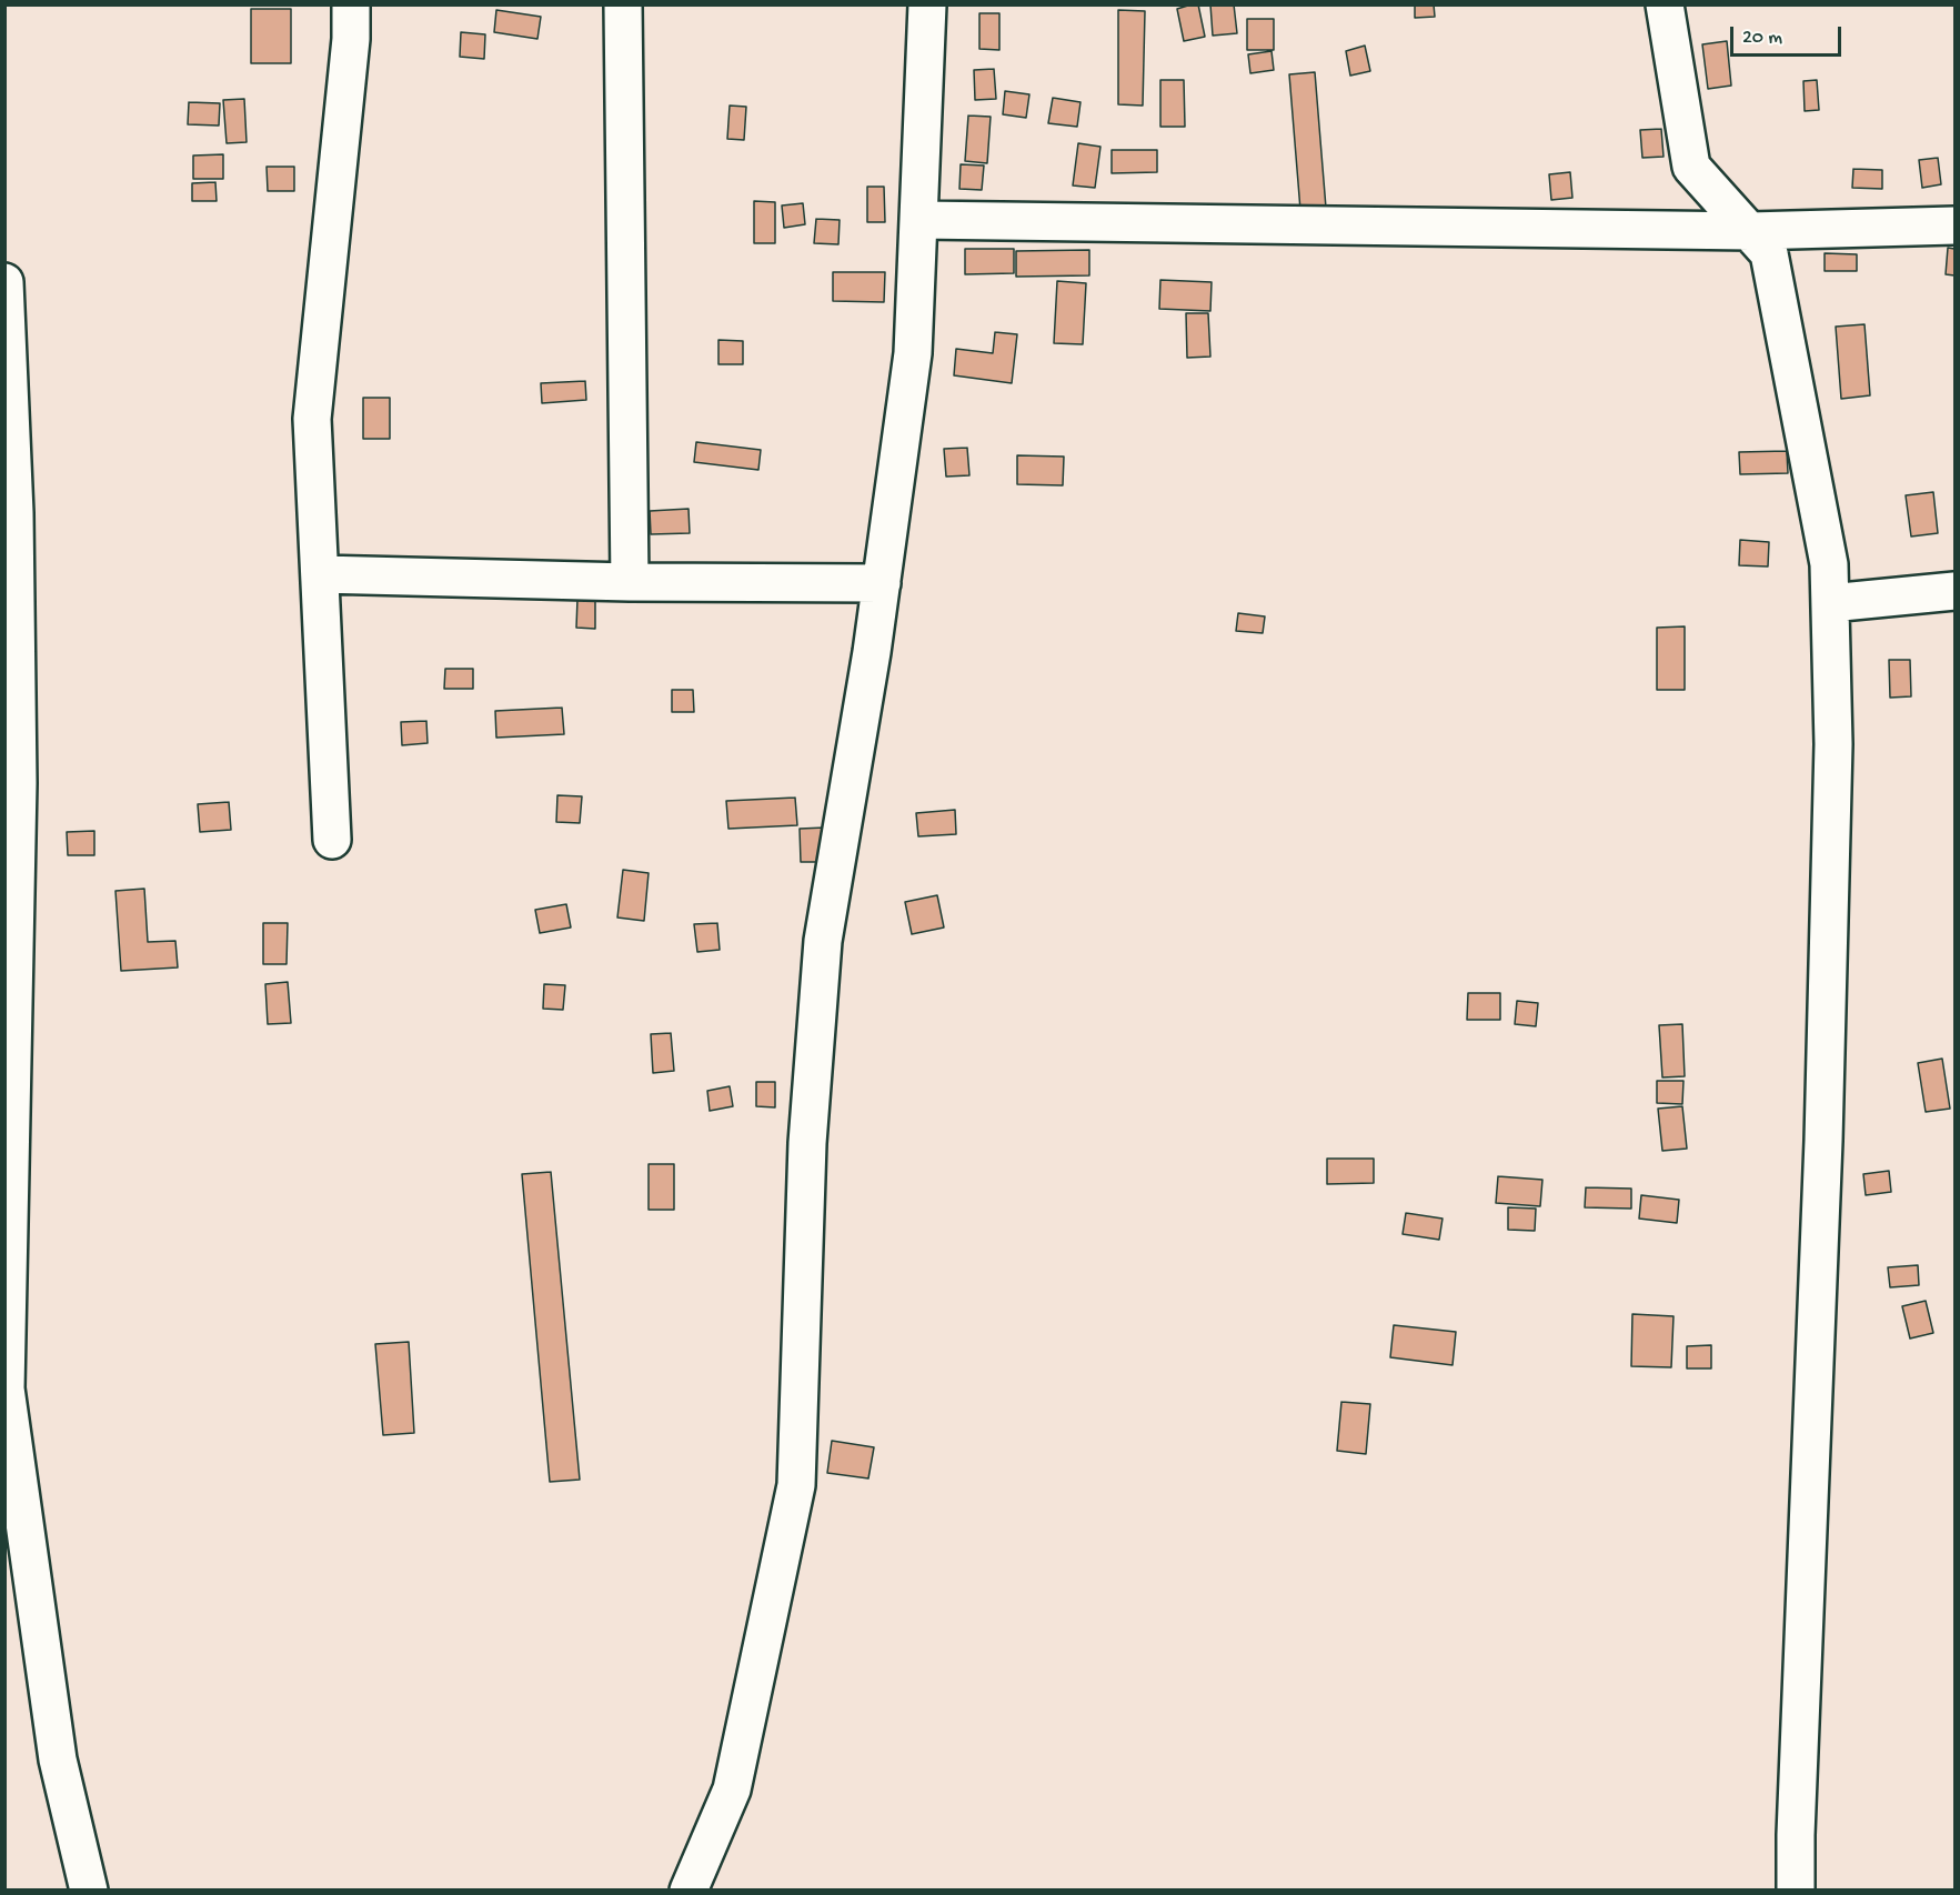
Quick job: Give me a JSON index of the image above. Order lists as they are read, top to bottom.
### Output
{
  "scale_bar": "20 m"
}
